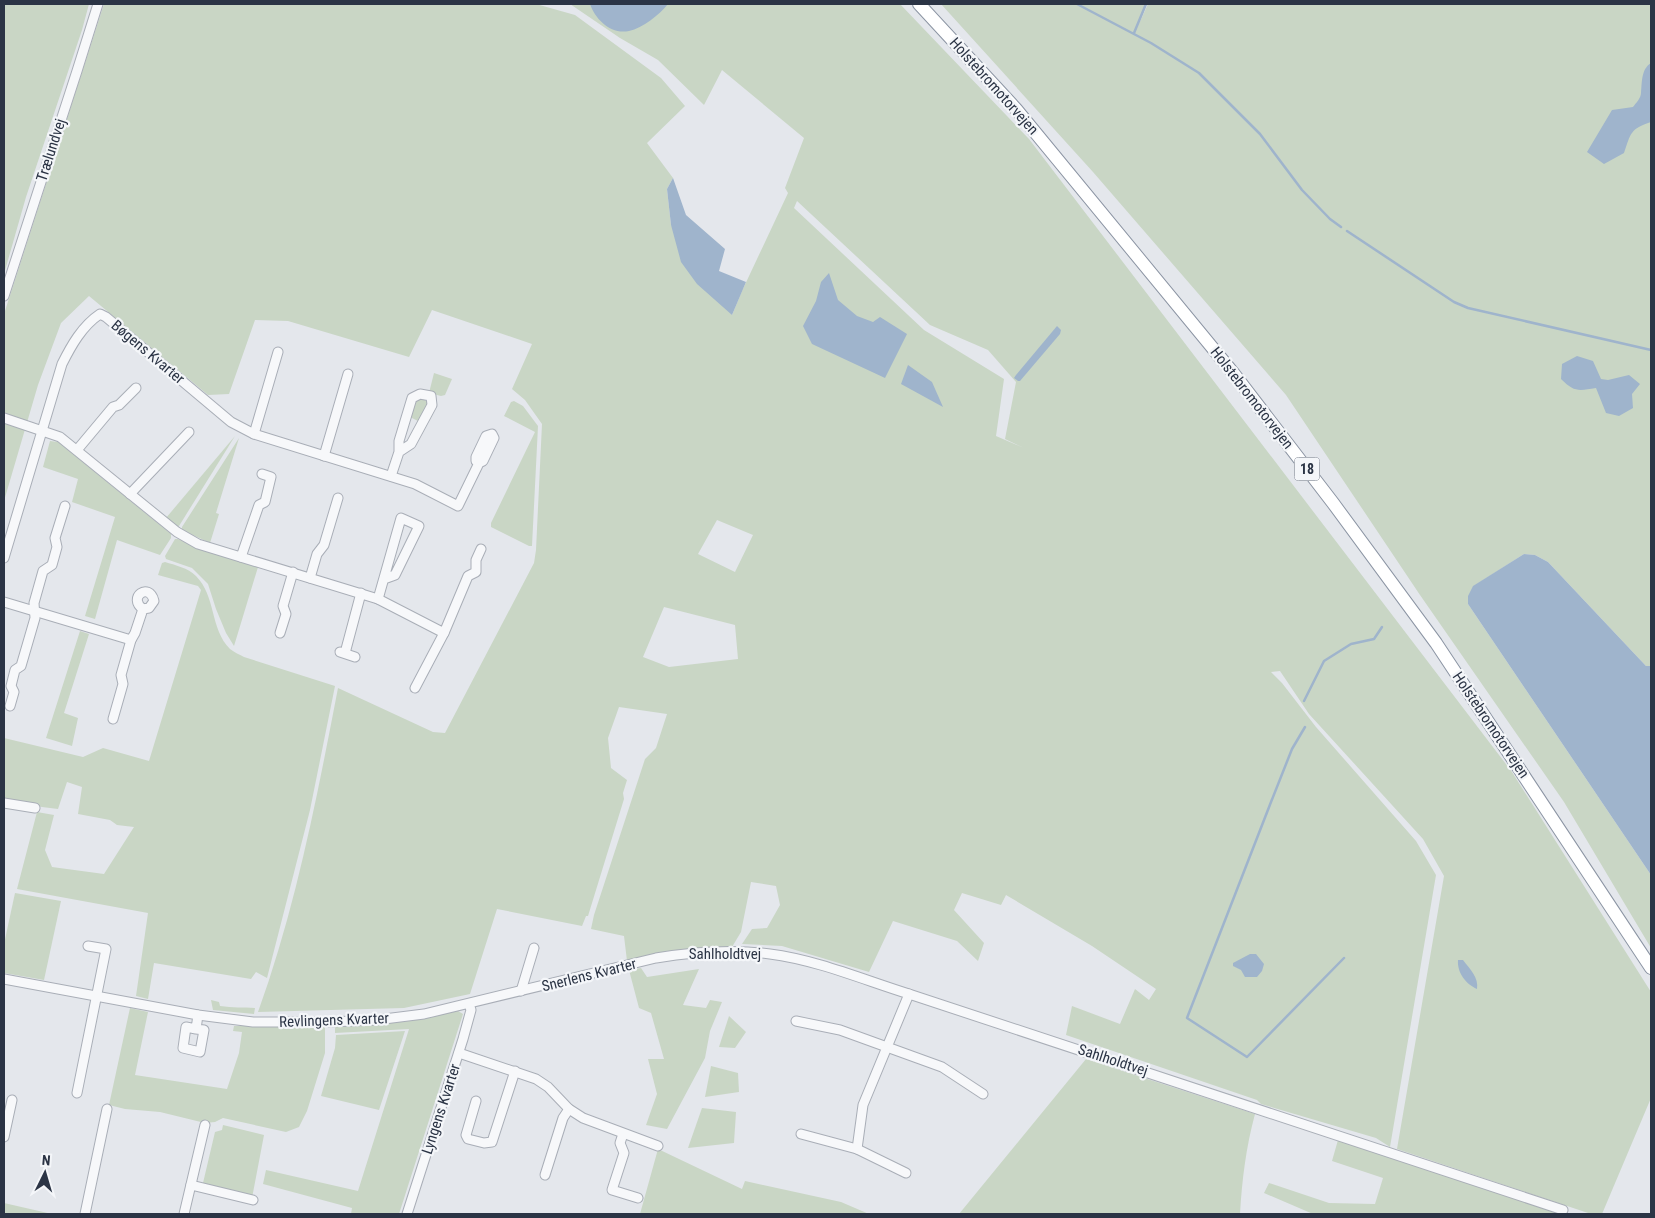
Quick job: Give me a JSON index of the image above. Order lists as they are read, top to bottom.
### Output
{
  "streets": {
    "highway": ["Holstebromotorvejen", "18"],
    "street": [
      "Trælundvej",
      "Bøgens Kvarter",
      "Sahlholdtvej",
      "Snerlens Kvarter",
      "Revlingens Kvarter",
      "Lyngens Kvarter"
    ]
  },
  "crossings": [
    ["Sahlholdtvej", "Snerlens Kvarter"],
    ["Snerlens Kvarter", "Revlingens Kvarter"],
    ["Snerlens Kvarter", "Lyngens Kvarter"],
    ["Revlingens Kvarter", "Lyngens Kvarter"]
  ],
  "north": "top"
}
